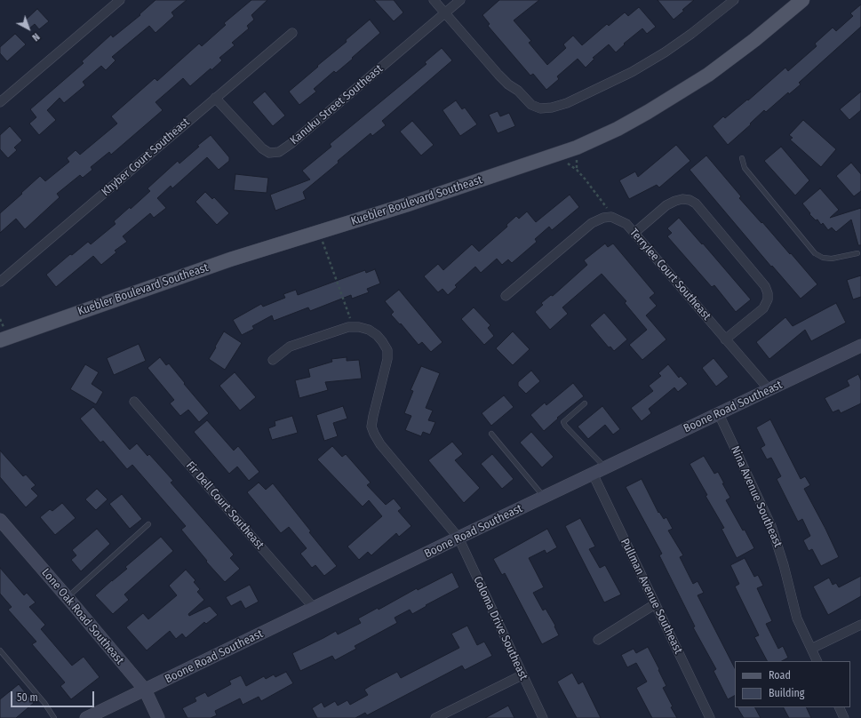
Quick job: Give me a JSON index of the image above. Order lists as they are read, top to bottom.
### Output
{
  "streets": {
    "main road": ["Kuebler Boulevard Southeast"],
    "street": [
      "Kanuku Street Southeast",
      "Khyber Court Southeast",
      "Terrylee Court Southeast",
      "Boone Road Southeast",
      "Nina Avenue Southeast",
      "Fir Dell Court Southeast",
      "Pullman Avenue Southeast",
      "Lone Oak Road Southeast",
      "Coloma Drive Southeast"
    ]
  },
  "crossings": [
    ["Kanuku Street Southeast", "Khyber Court Southeast"],
    ["Terrylee Court Southeast", "Boone Road Southeast"],
    ["Boone Road Southeast", "Nina Avenue Southeast"],
    ["Boone Road Southeast", "Fir Dell Court Southeast"],
    ["Boone Road Southeast", "Pullman Avenue Southeast"],
    ["Boone Road Southeast", "Lone Oak Road Southeast"],
    ["Boone Road Southeast", "Coloma Drive Southeast"]
  ],
  "legend": ["Road", "Building"],
  "scale_bar": "50 m",
  "north": "bottom right"
}
